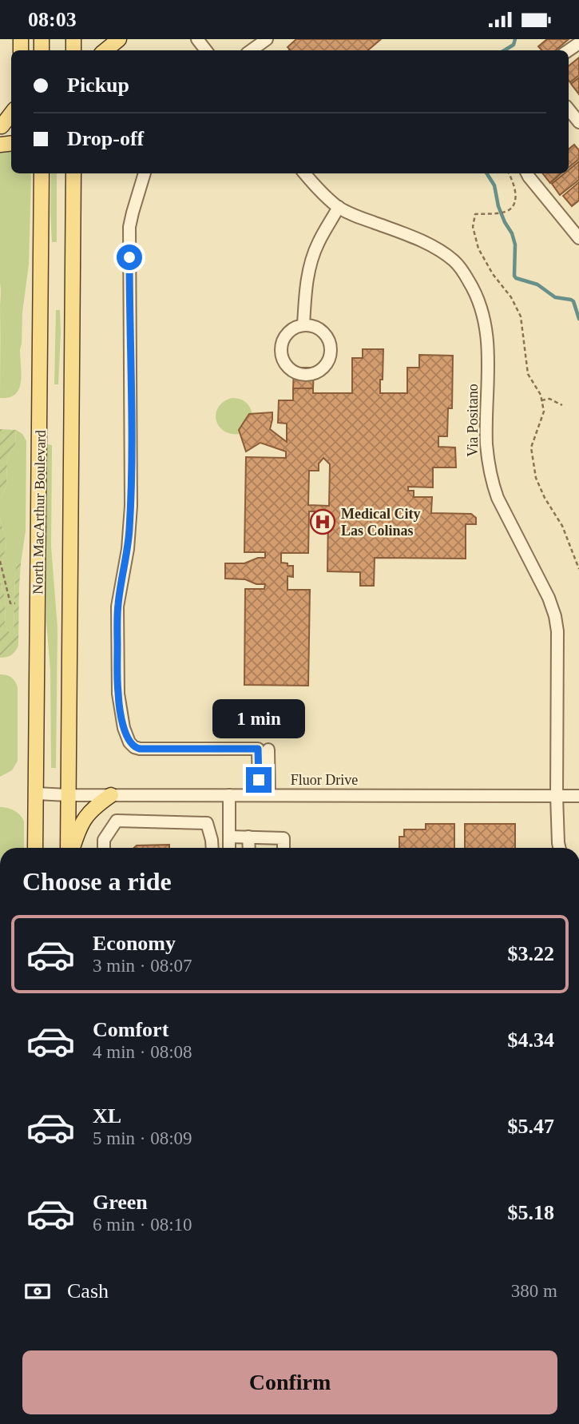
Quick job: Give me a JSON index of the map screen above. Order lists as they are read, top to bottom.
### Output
{
  "streets": {
    "main road": ["North MacArthur Boulevard"],
    "street": ["Via Positano", "Fluor Drive"]
  },
  "crossings": [
    ["Via Positano", "Fluor Drive"],
    ["North MacArthur Boulevard", "Fluor Drive"]
  ],
  "places": {
    "hospital": ["Medical City Las Colinas"]
  },
  "page": {
    "status": "08:03",
    "banner": ["Pickup", "Drop-off"],
    "bubble": "1 min",
    "heading": "Choose a ride",
    "list": [
      {
        "name": "Economy",
        "note": "3 min · 08:07",
        "value": "$3.22"
      },
      {
        "name": "Comfort",
        "note": "4 min · 08:08",
        "value": "$4.34"
      },
      {
        "name": "XL",
        "note": "5 min · 08:09",
        "value": "$5.47"
      },
      {
        "name": "Green",
        "note": "6 min · 08:10",
        "value": "$5.18"
      }
    ],
    "pay": ["Cash", "380 m"],
    "buttons": "Confirm"
  }
}
